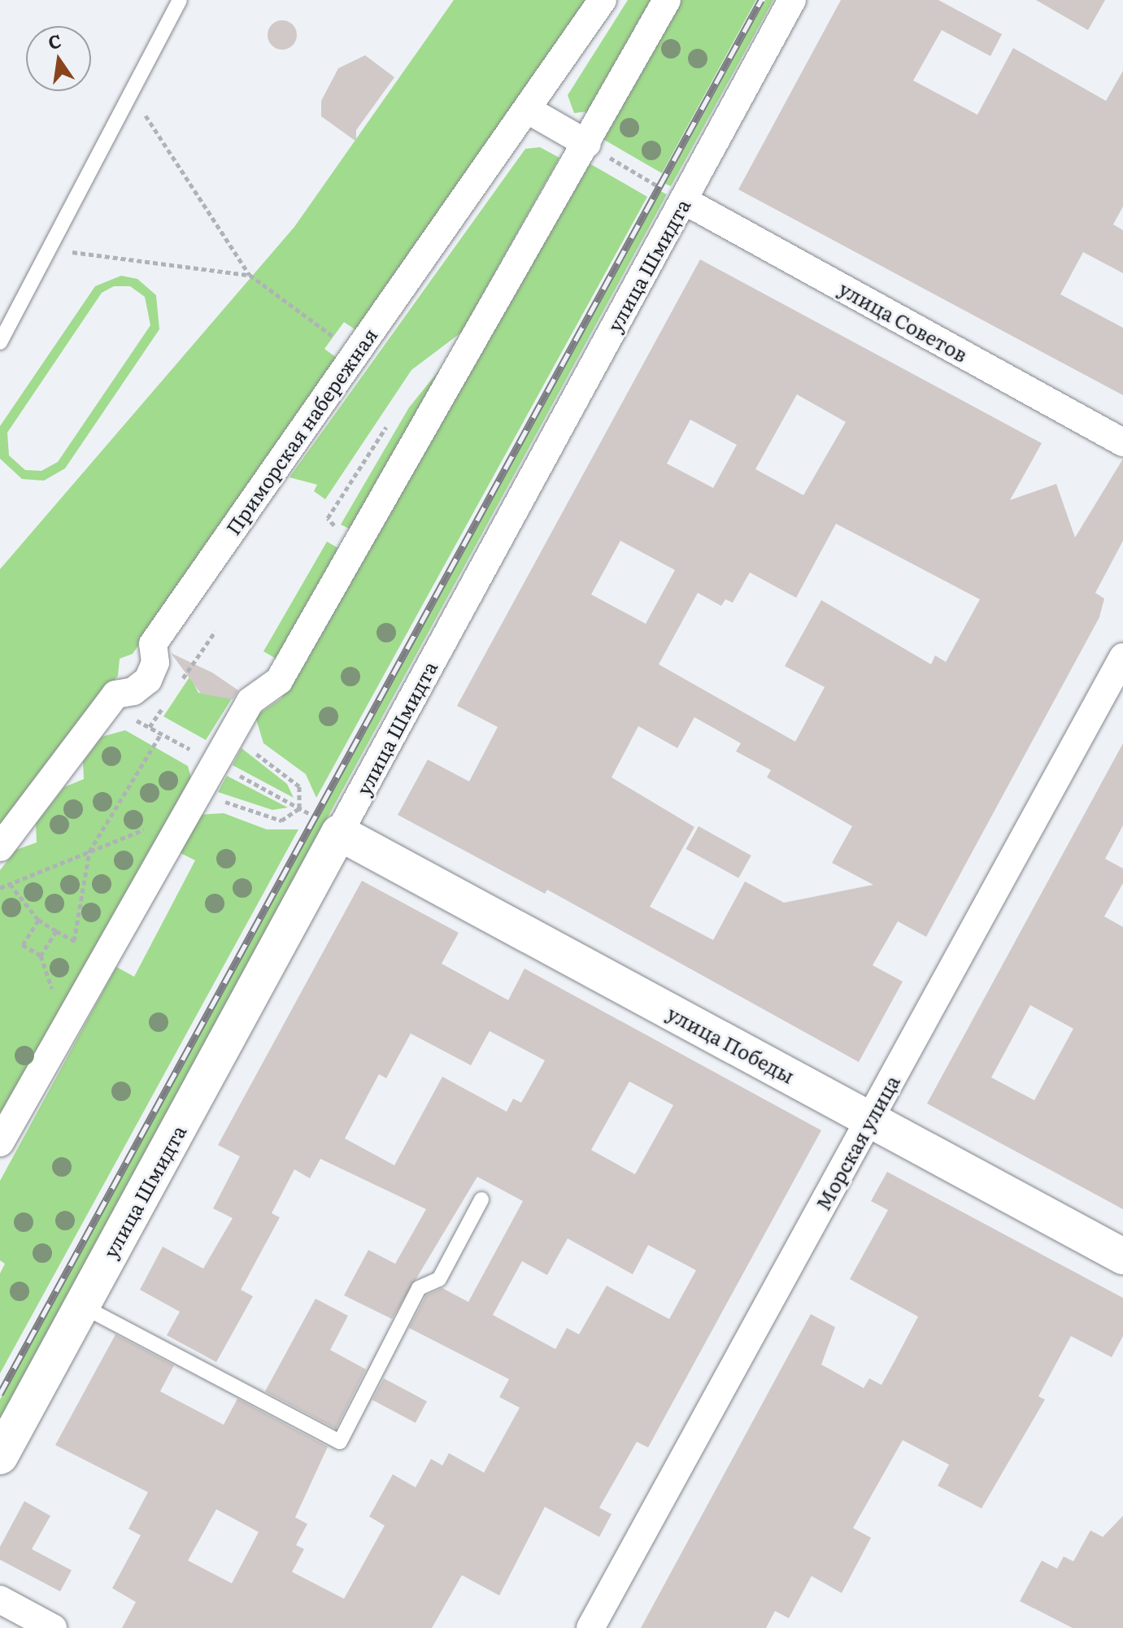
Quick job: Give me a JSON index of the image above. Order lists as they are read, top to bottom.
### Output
{
  "streets": {
    "street": [
      "улица Шмидта",
      "улица Советов",
      "Приморская набережная",
      "улица Победы",
      "Морская улица"
    ]
  },
  "crossings": [
    ["улица Шмидта", "улица Советов"],
    ["улица Шмидта", "улица Победы"],
    ["улица Победы", "Морская улица"]
  ],
  "north": "top"
}
